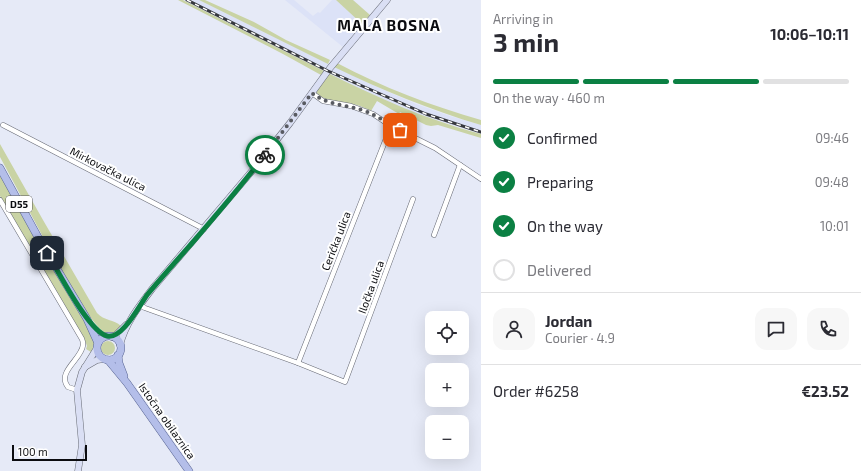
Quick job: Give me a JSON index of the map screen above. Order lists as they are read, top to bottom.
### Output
{
  "streets": {
    "main road": ["D55", "Istočna obilaznica"],
    "street": ["Mirkovačka ulica", "Cerićka ulica", "Iločka ulica"]
  },
  "crossings": [
    ["D55", "Istočna obilaznica"],
    ["Cerićka ulica", "Iločka ulica"]
  ],
  "districts": ["MALA BOSNA"],
  "scale_bar": "100 m",
  "page": {
    "heading": ["3 min", "Arriving in", "10:06–10:11"],
    "panel": [
      "Jordan",
      "Courier · 4.9",
      "Order #6258",
      "€23.52"
    ],
    "bar": "On the way · 460 m",
    "list": [
      ["Confirmed", "09:46"],
      ["Preparing", "09:48"],
      ["On the way", "10:01"],
      "Delivered"
    ],
    "map_buttons": ["+", "−"],
    "scale": "100 m"
  }
}
